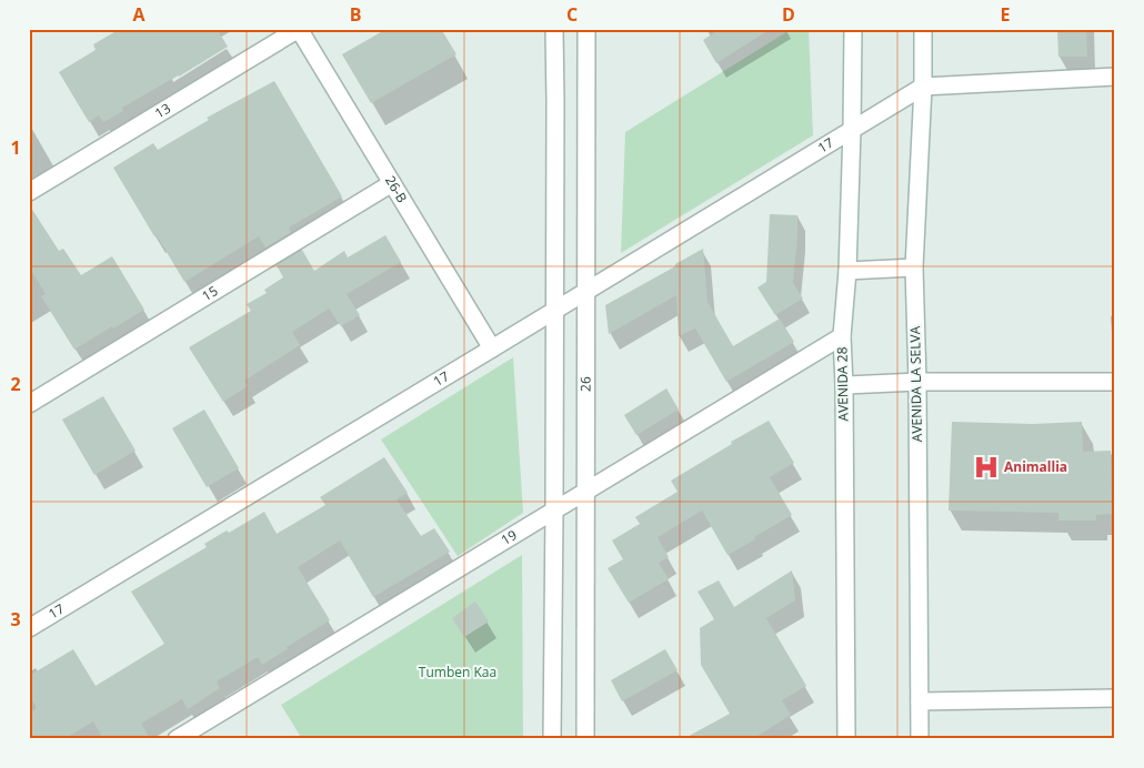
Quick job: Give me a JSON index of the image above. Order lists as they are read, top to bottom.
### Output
{
  "streets": {
    "street": [
      "13",
      "17",
      "26-B",
      "15",
      "26",
      "AVENIDA 28",
      "AVENIDA LA SELVA",
      "19"
    ]
  },
  "crossings": [
    ["13", "26-B"],
    ["17", "26-B"],
    ["17", "26"],
    ["17", "AVENIDA 28"],
    ["17", "AVENIDA LA SELVA"],
    ["26-B", "15"],
    ["26", "19"],
    ["AVENIDA 28", "19"]
  ],
  "parks": ["Tumben Kaa"],
  "places": {
    "hospital": ["Animallia"]
  },
  "grid": {
    "columns": [
      "A",
      "B",
      "C",
      "D",
      "E"
    ],
    "rows": ["1", "2", "3"]
  }
}
